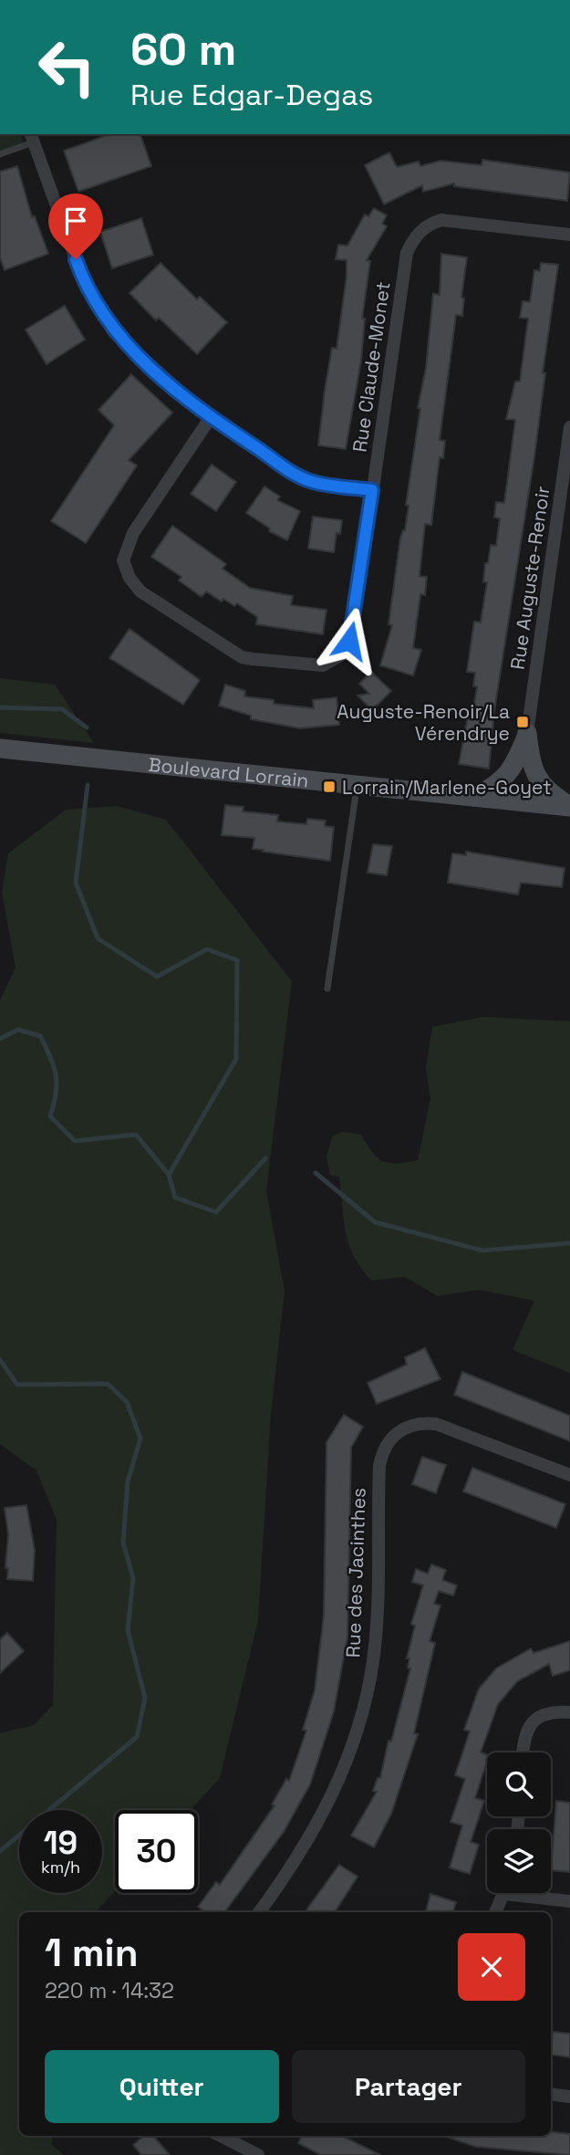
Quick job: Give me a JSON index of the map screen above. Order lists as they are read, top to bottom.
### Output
{
  "streets": {
    "main road": ["Boulevard Lorrain"],
    "street": ["Rue Claude-Monet", "Rue Auguste-Renoir", "Rue des Jacinthes"]
  },
  "places": {
    "transit": ["Auguste-Renoir/La Vérendrye", "Lorrain/Marlene-Goyet"]
  },
  "page": {
    "turn": ["60 m", "Rue Edgar-Degas"],
    "speed": "19 km/h",
    "limit": "30",
    "heading": ["1 min", "220 m · 14:32"],
    "buttons": ["Quitter", "Partager"]
  }
}
